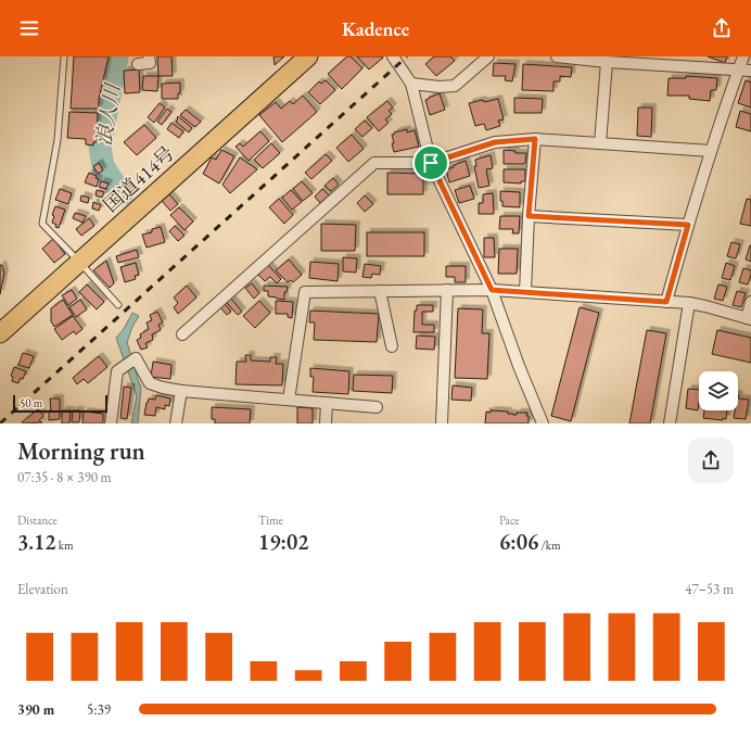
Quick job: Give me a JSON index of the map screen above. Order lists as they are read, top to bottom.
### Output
{
  "streets": {
    "highway": ["国道414号"]
  },
  "water": ["浪人川"],
  "scale_bar": "50 m",
  "page": {
    "header": "Kadence",
    "scale": "50 m",
    "heading": ["Morning run", "07:35 · 8 × 390 m"],
    "stats": [
      ["Distance", "3.12 km"],
      ["Time", "19:02"],
      ["Pace", "6:06 /km"]
    ],
    "chart": ["Elevation", "47–53 m"],
    "list": [
      {
        "name": "390 m",
        "note": "5:39"
      }
    ]
  }
}
